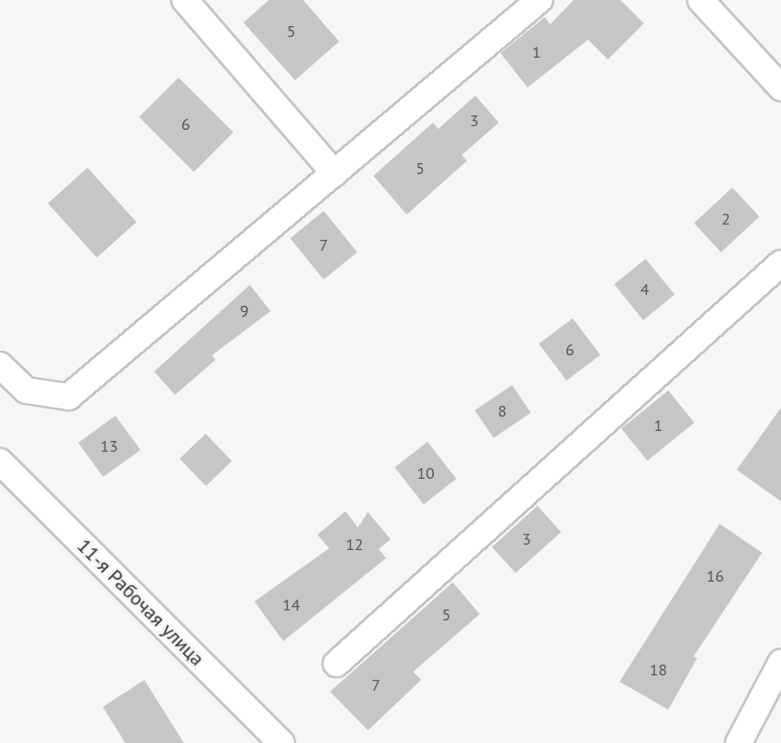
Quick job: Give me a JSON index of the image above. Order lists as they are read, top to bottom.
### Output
{
  "streets": {
    "street": ["11-я Рабочая улица"]
  },
  "house_numbers": [
    "5",
    "1",
    "3",
    "6",
    "5",
    "2",
    "7",
    "4",
    "9",
    "6",
    "8",
    "1",
    "13",
    "10",
    "3",
    "12",
    "16",
    "14",
    "5",
    "18",
    "7"
  ]
}
